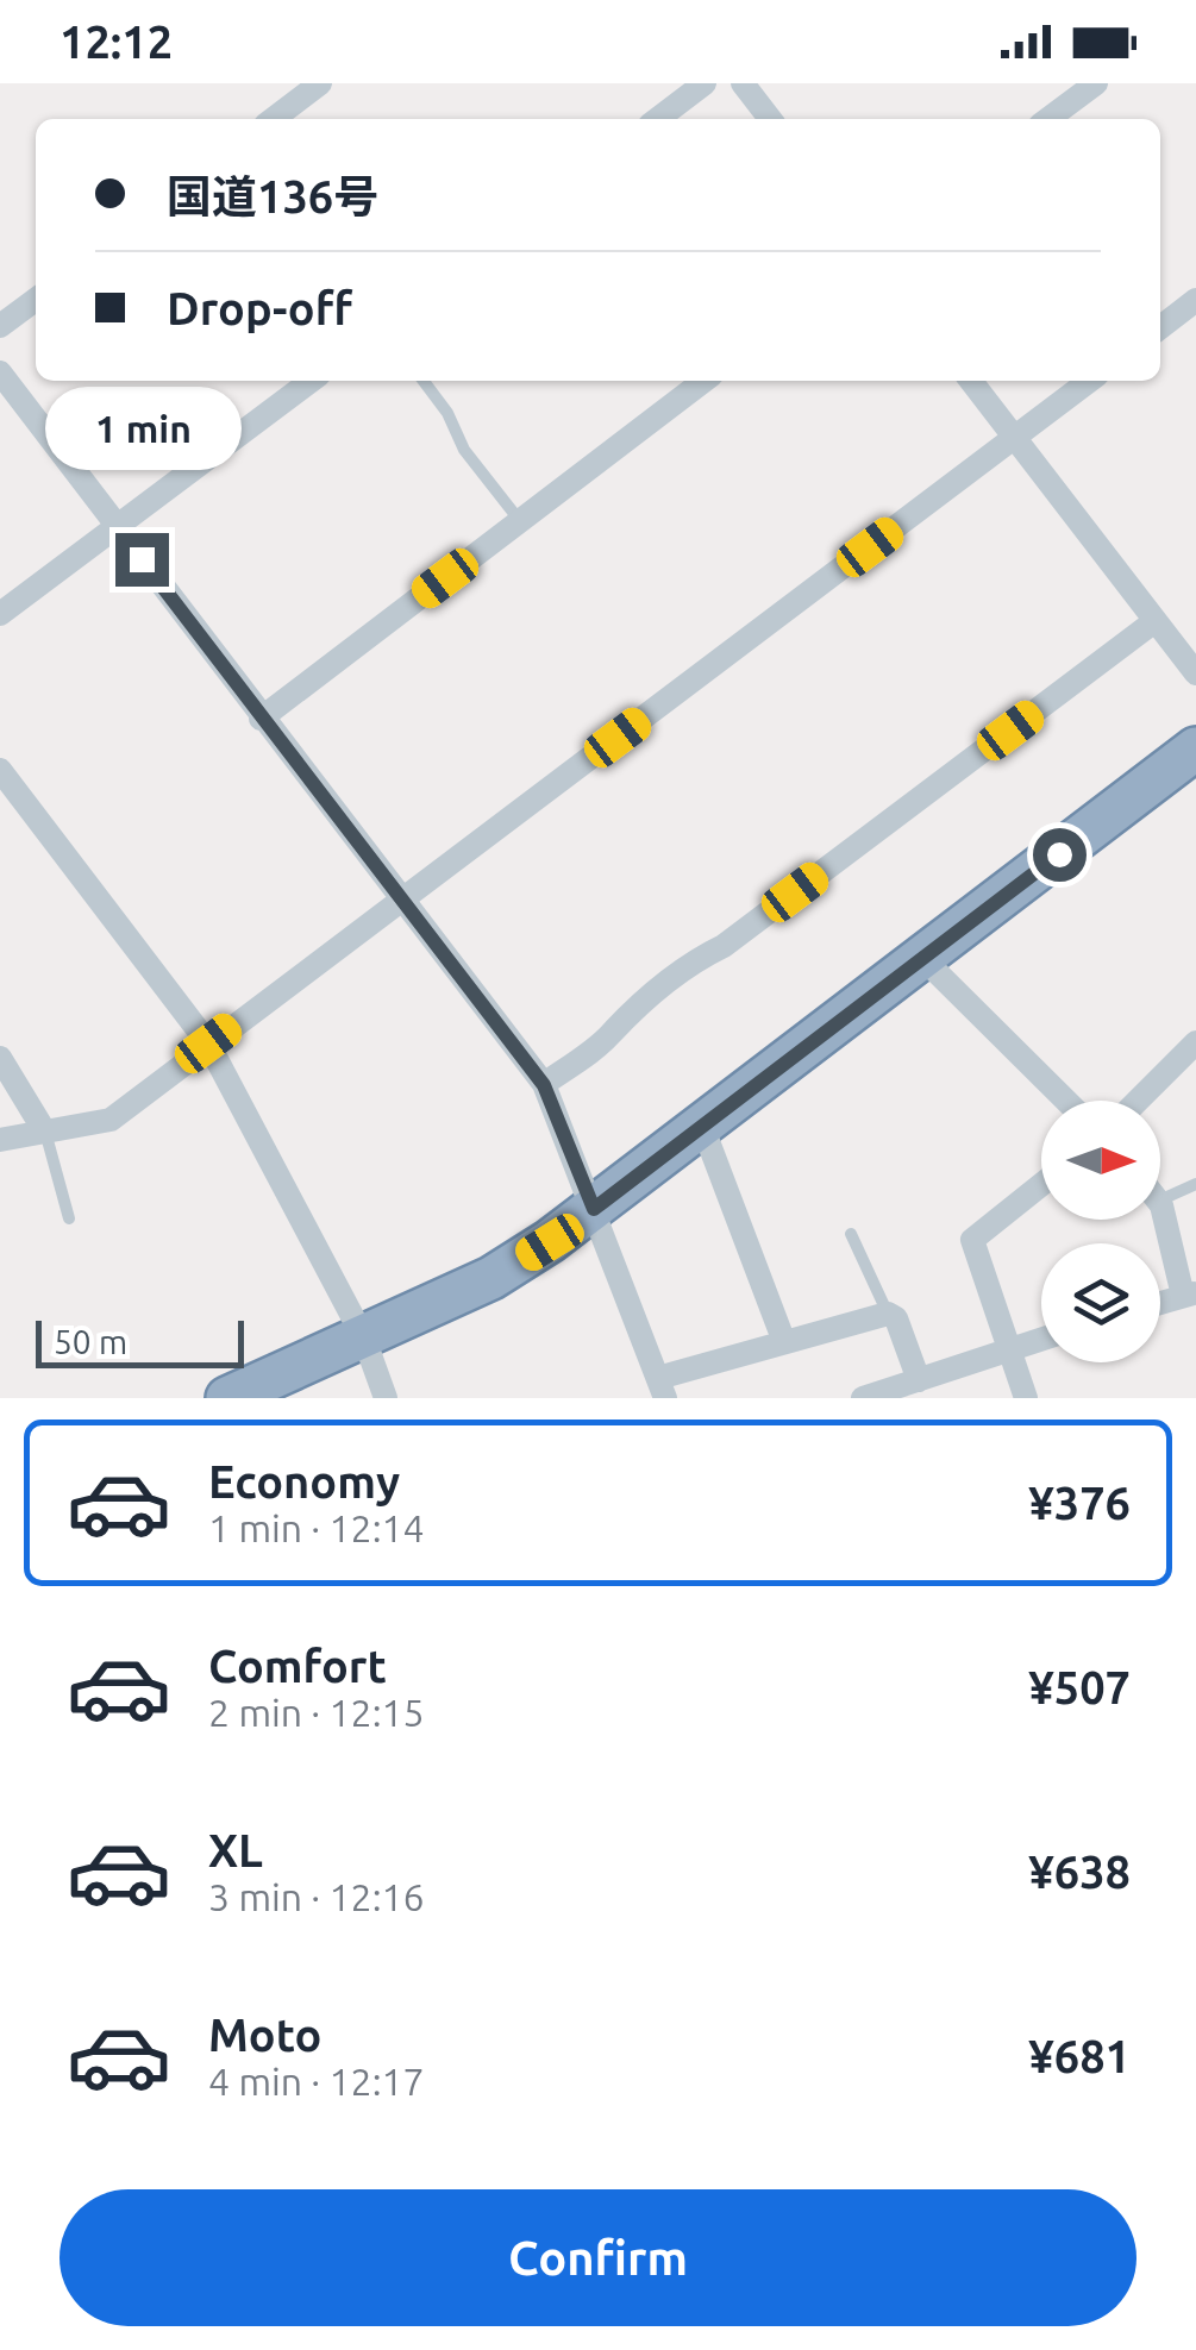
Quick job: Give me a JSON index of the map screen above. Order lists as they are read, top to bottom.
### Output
{
  "scale_bar": "50 m",
  "north": "right",
  "page": {
    "status": "12:12",
    "banner": ["国道136号", "Drop-off"],
    "bubble": "1 min",
    "scale": "50 m",
    "list": [
      {
        "name": "Economy",
        "note": "1 min · 12:14",
        "value": "¥376"
      },
      {
        "name": "Comfort",
        "note": "2 min · 12:15",
        "value": "¥507"
      },
      {
        "name": "XL",
        "note": "3 min · 12:16",
        "value": "¥638"
      },
      {
        "name": "Moto",
        "note": "4 min · 12:17",
        "value": "¥681"
      }
    ],
    "buttons": "Confirm"
  }
}
